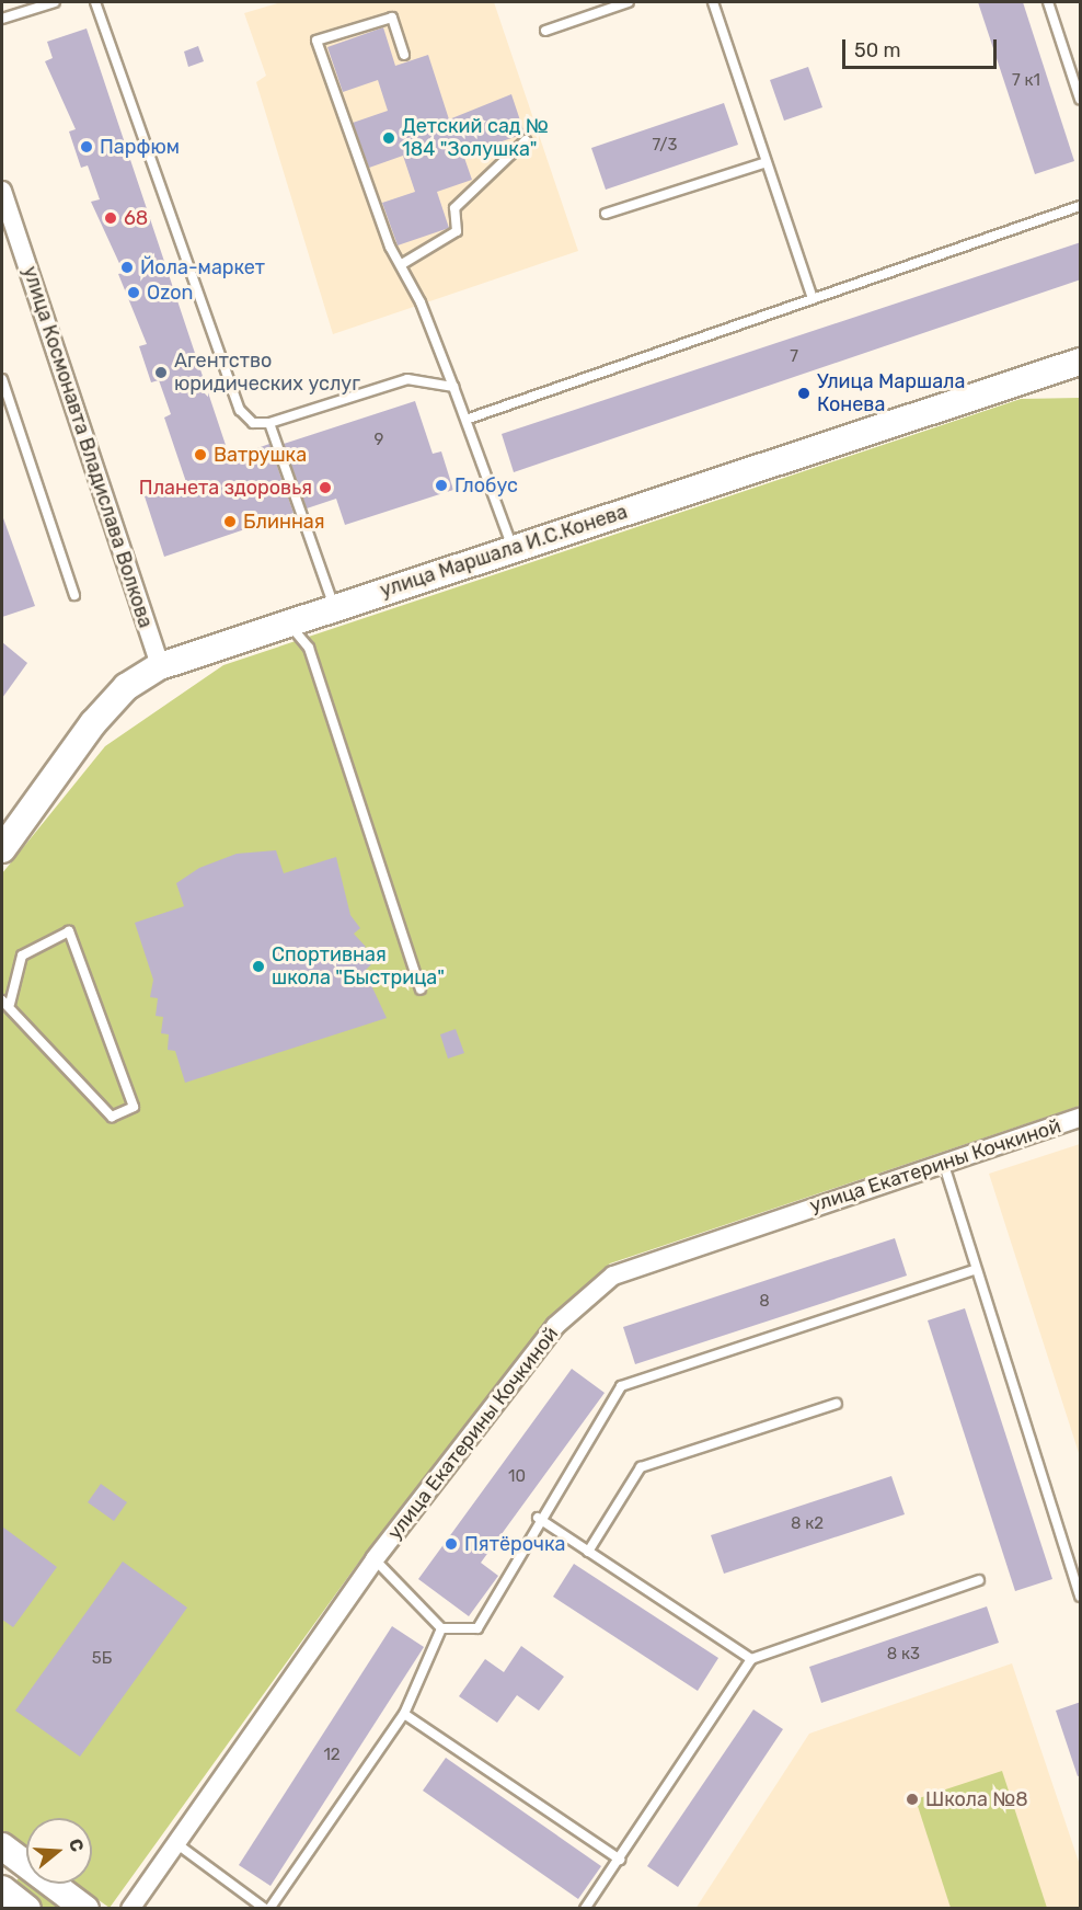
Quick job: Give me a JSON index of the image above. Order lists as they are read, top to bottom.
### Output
{
  "streets": {
    "main road": ["улица Маршала И.С.Конева"],
    "street": ["улица Космонавта Владислава Волкова", "улица Екатерины Кочкиной"]
  },
  "crossings": [
    ["улица Космонавта Владислава Волкова", "улица Маршала И.С.Конева"]
  ],
  "places": [
    "Детский сад № 184 \"Золушка\"",
    "Парфюм",
    "68",
    "Йола-маркет",
    "Ozon",
    "Агентство юридических услуг",
    "Улица Маршала Конева",
    "Ватрушка",
    "Глобус",
    "Планета здоровья",
    "Блинная",
    "Спортивная школа \"Быстрица\"",
    "Пятёрочка",
    "Школа №8"
  ],
  "house_numbers": [
    "7 к1",
    "7/3",
    "7",
    "9",
    "8",
    "10",
    "8 к2",
    "8 к3",
    "5Б",
    "12"
  ],
  "scale_bar": "50 m",
  "north": "right"
}
